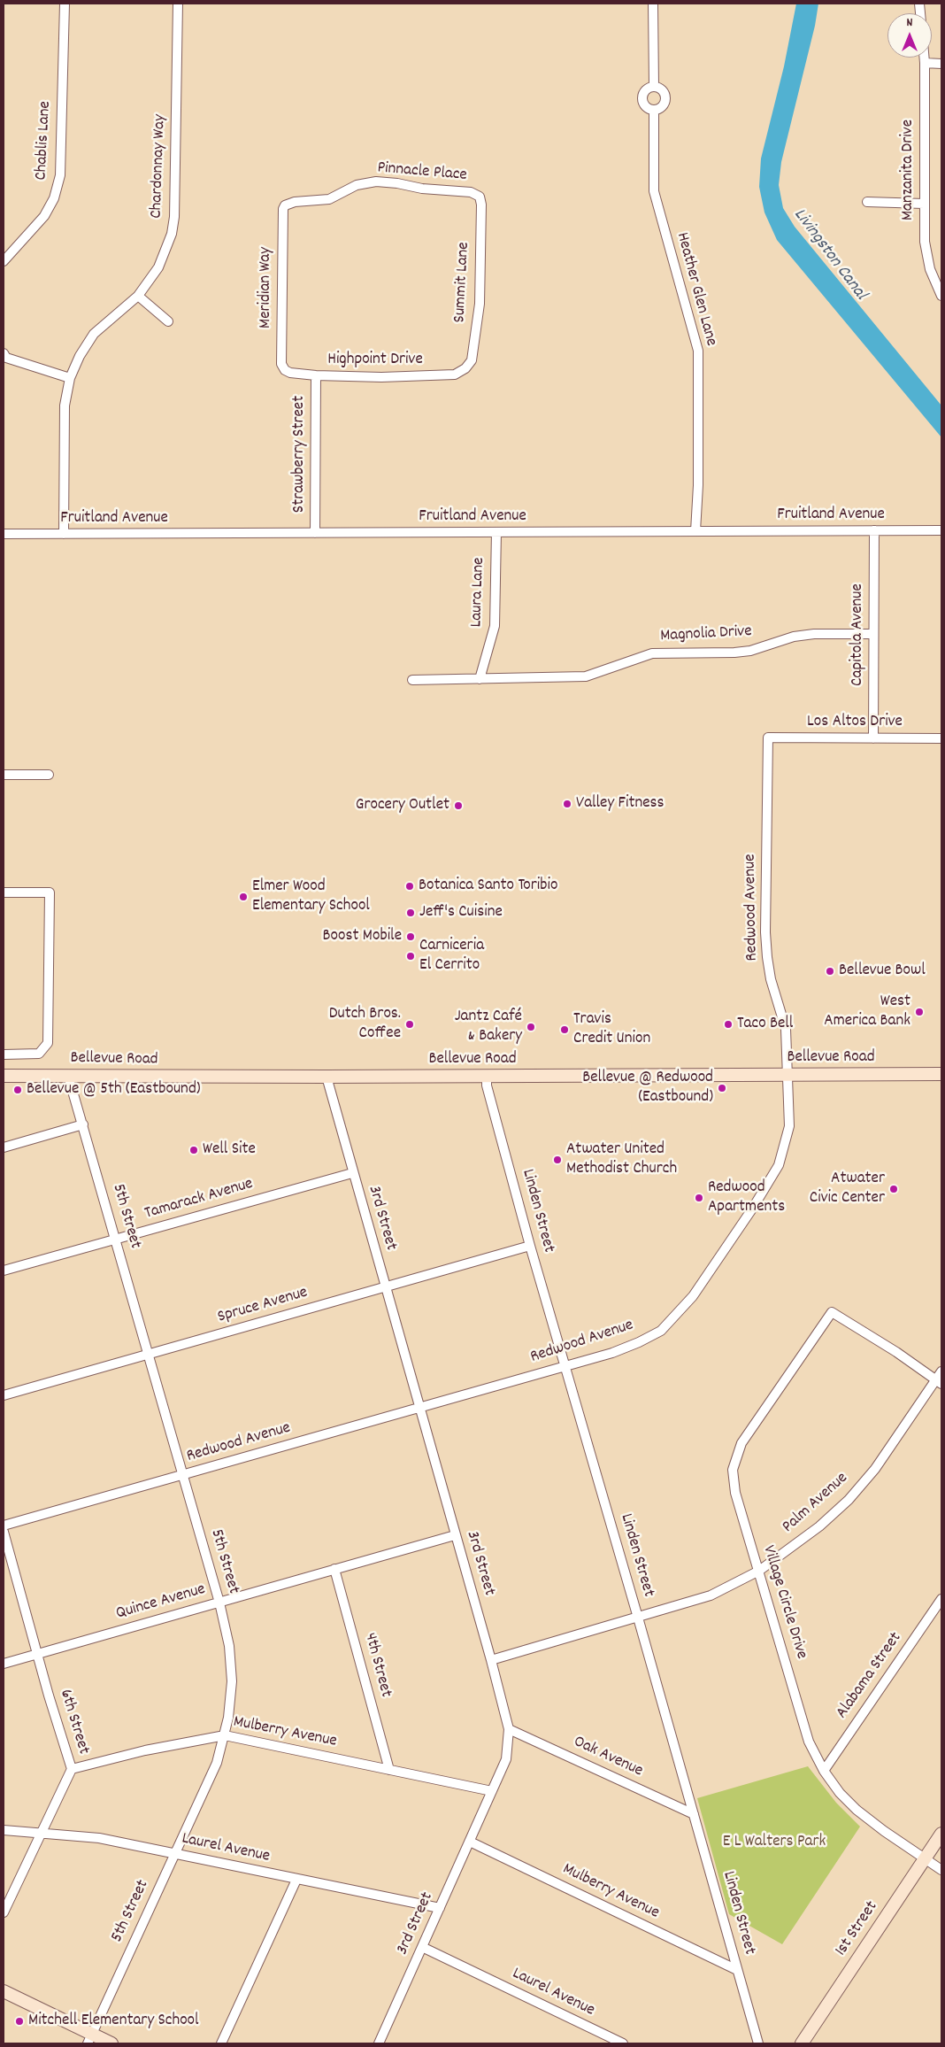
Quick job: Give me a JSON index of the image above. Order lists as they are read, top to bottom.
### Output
{
  "streets": {
    "main road": ["Bellevue Road", "1st Street"],
    "street": [
      "Chablis Lane",
      "Chardonnay Way",
      "Manzanita Drive",
      "Pinnacle Place",
      "Summit Lane",
      "Meridian Way",
      "Heather Glen Lane",
      "Highpoint Drive",
      "Strawberry Street",
      "Fruitland Avenue",
      "Laura Lane",
      "Magnolia Drive",
      "Capitola Avenue",
      "Los Altos Drive",
      "Redwood Avenue",
      "Tamarack Avenue",
      "Linden Street",
      "5th Street",
      "3rd Street",
      "Spruce Avenue",
      "Palm Avenue",
      "Quince Avenue",
      "Village Circle Drive",
      "4th Street",
      "Alabama Street",
      "6th Street",
      "Mulberry Avenue",
      "Oak Avenue",
      "Laurel Avenue"
    ]
  },
  "crossings": [
    ["Chardonnay Way", "Fruitland Avenue"],
    ["Pinnacle Place", "Summit Lane"],
    ["Pinnacle Place", "Meridian Way"],
    ["Summit Lane", "Highpoint Drive"],
    ["Meridian Way", "Highpoint Drive"],
    ["Heather Glen Lane", "Fruitland Avenue"],
    ["Highpoint Drive", "Strawberry Street"],
    ["Strawberry Street", "Fruitland Avenue"],
    ["Fruitland Avenue", "Laura Lane"],
    ["Fruitland Avenue", "Capitola Avenue"],
    ["Laura Lane", "Magnolia Drive"],
    ["Magnolia Drive", "Capitola Avenue"],
    ["Capitola Avenue", "Los Altos Drive"],
    ["Los Altos Drive", "Redwood Avenue"],
    ["Redwood Avenue", "Bellevue Road"],
    ["Redwood Avenue", "Linden Street"],
    ["Redwood Avenue", "5th Street"],
    ["Redwood Avenue", "3rd Street"],
    ["Bellevue Road", "Linden Street"],
    ["Bellevue Road", "5th Street"],
    ["Bellevue Road", "3rd Street"],
    ["Tamarack Avenue", "5th Street"],
    ["Tamarack Avenue", "3rd Street"],
    ["Linden Street", "Spruce Avenue"],
    ["Linden Street", "Palm Avenue"],
    ["Linden Street", "Mulberry Avenue"],
    ["Linden Street", "Oak Avenue"],
    ["5th Street", "Spruce Avenue"],
    ["5th Street", "Quince Avenue"],
    ["5th Street", "Mulberry Avenue"],
    ["5th Street", "Laurel Avenue"],
    ["3rd Street", "Spruce Avenue"],
    ["3rd Street", "Palm Avenue"],
    ["3rd Street", "Quince Avenue"],
    ["3rd Street", "Mulberry Avenue"],
    ["3rd Street", "Oak Avenue"],
    ["3rd Street", "Laurel Avenue"],
    ["Palm Avenue", "Village Circle Drive"],
    ["Quince Avenue", "4th Street"],
    ["Quince Avenue", "6th Street"],
    ["Village Circle Drive", "Alabama Street"],
    ["Village Circle Drive", "1st Street"],
    ["4th Street", "Mulberry Avenue"],
    ["6th Street", "Mulberry Avenue"],
    ["6th Street", "Laurel Avenue"]
  ],
  "water": ["Livingston Canal"],
  "parks": ["E L Walters Park"],
  "places": [
    "Valley Fitness",
    "Grocery Outlet",
    "Botanica Santo Toribio",
    "Elmer Wood Elementary School",
    "Jeff's Cuisine",
    "Boost Mobile",
    "Carniceria El Cerrito",
    "Bellevue Bowl",
    "West America Bank",
    "Dutch Bros. Coffee",
    "Taco Bell",
    "Jantz Café & Bakery",
    "Travis Credit Union",
    "Bellevue @ Redwood (Eastbound)",
    "Bellevue @ 5th (Eastbound)",
    "Well Site",
    "Atwater United Methodist Church",
    "Atwater Civic Center",
    "Redwood Apartments",
    "Mitchell Elementary School"
  ],
  "north": "top"
}
